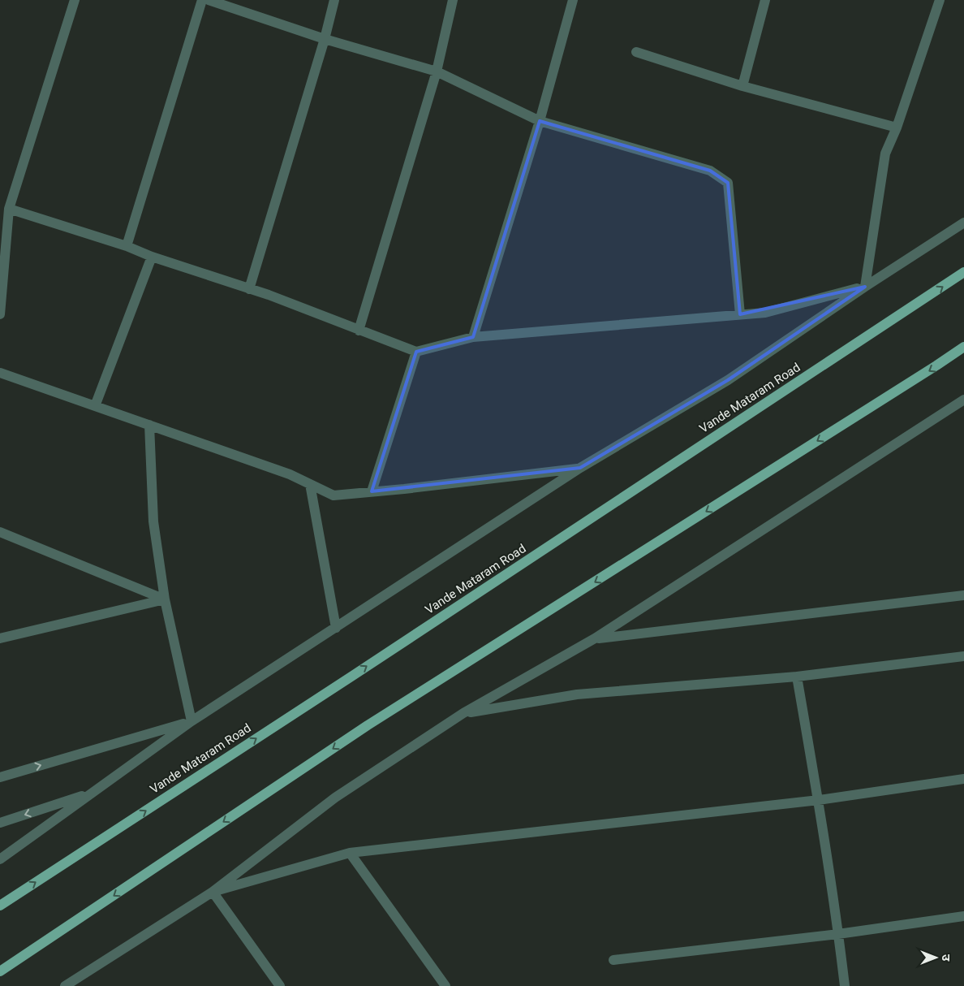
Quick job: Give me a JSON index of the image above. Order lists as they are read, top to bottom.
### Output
{
  "streets": {
    "main road": ["Vande Mataram Road"]
  },
  "north": "right"
}
